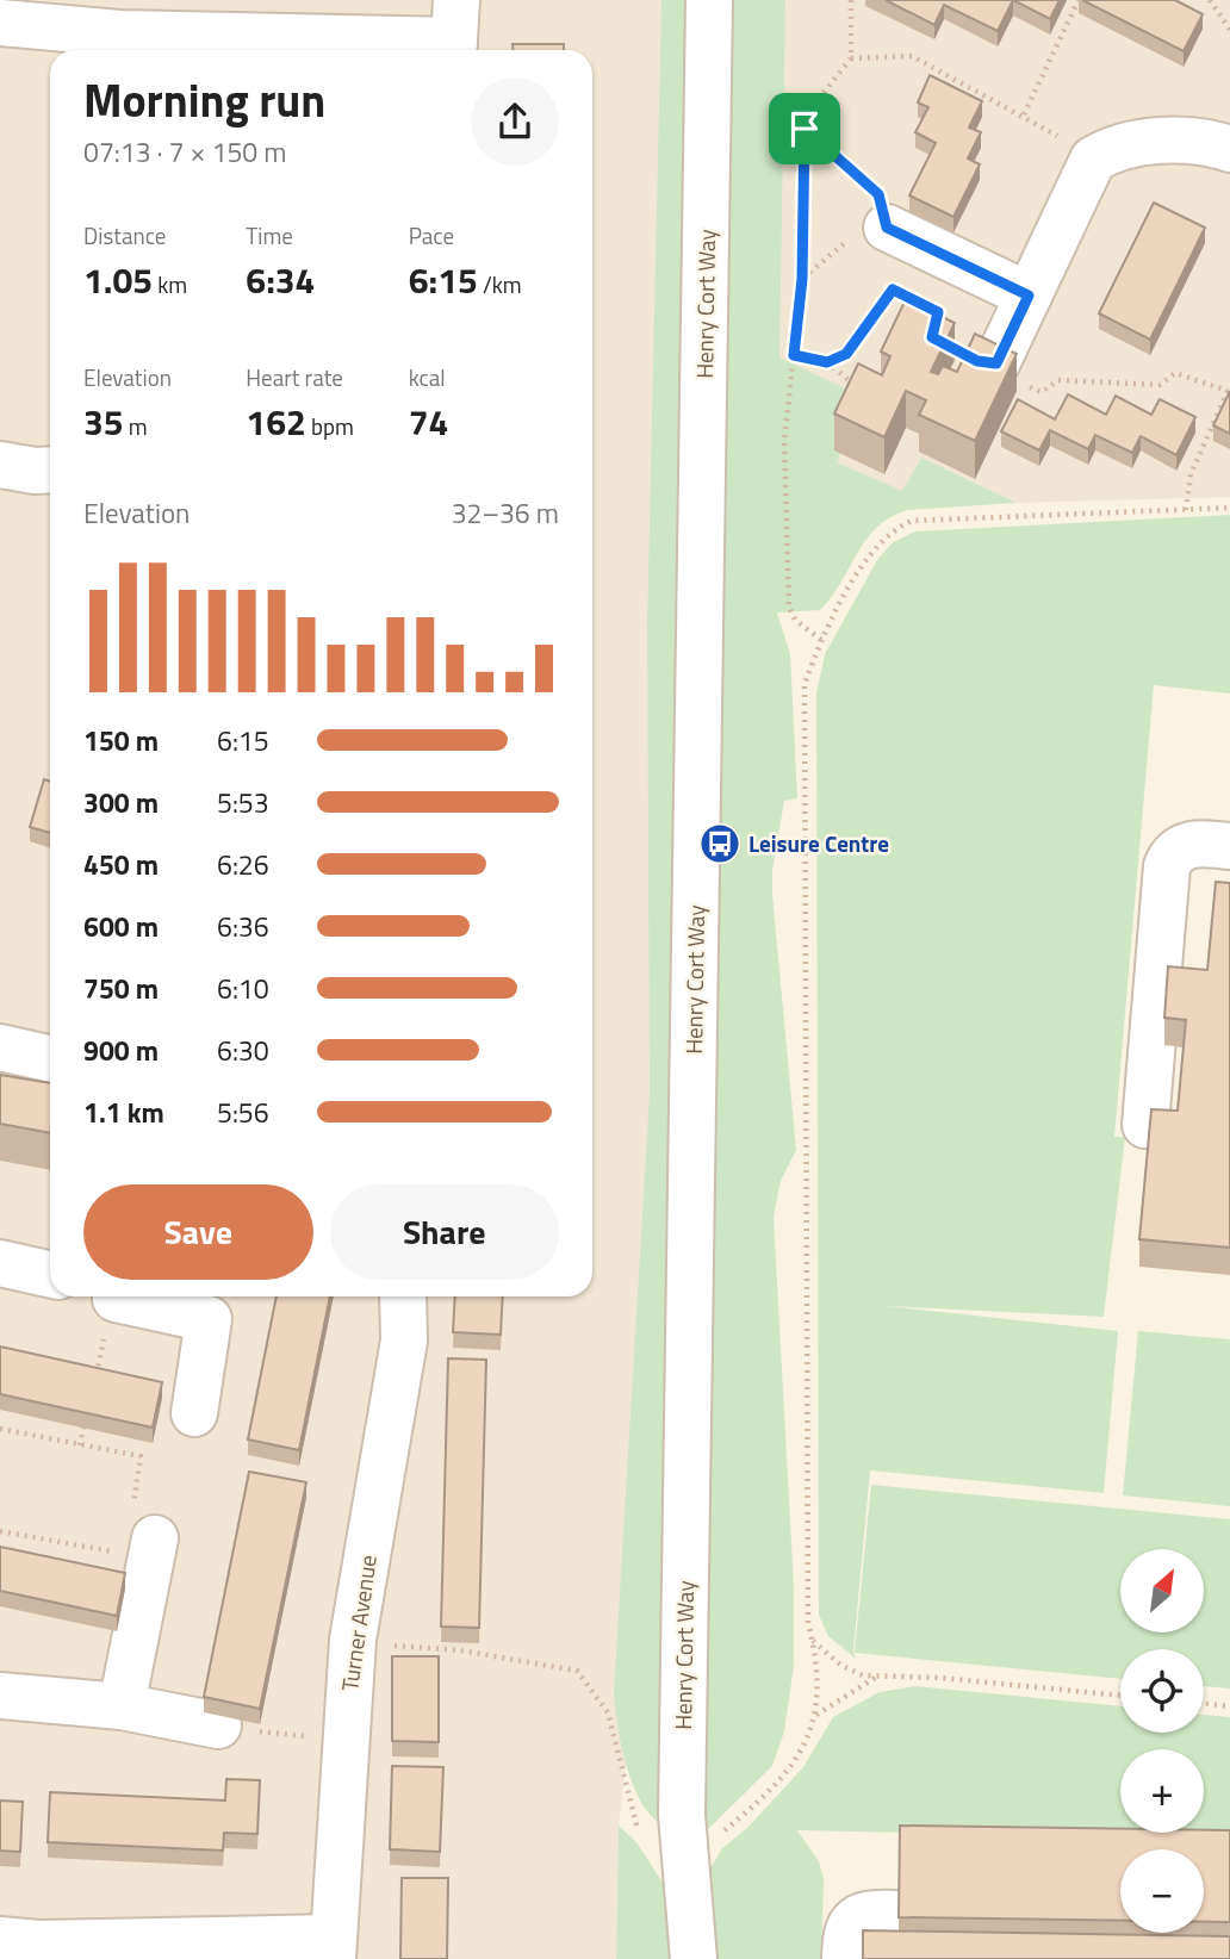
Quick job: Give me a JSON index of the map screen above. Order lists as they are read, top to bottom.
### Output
{
  "streets": {
    "street": ["Henry Cort Way", "Turner Avenue"]
  },
  "places": {
    "bus stop": ["Leisure Centre"]
  },
  "north": "top right",
  "page": {
    "heading": ["Morning run", "07:13 · 7 × 150 m"],
    "stats": [
      ["Distance", "1.05 km"],
      ["Time", "6:34"],
      ["Pace", "6:15 /km"],
      ["Elevation", "35 m"],
      ["Heart rate", "162 bpm"],
      ["kcal", "74"]
    ],
    "chart": ["Elevation", "32–36 m"],
    "list": [
      {
        "name": "150 m",
        "note": "6:15"
      },
      {
        "name": "300 m",
        "note": "5:53"
      },
      {
        "name": "450 m",
        "note": "6:26"
      },
      {
        "name": "600 m",
        "note": "6:36"
      },
      {
        "name": "750 m",
        "note": "6:10"
      },
      {
        "name": "900 m",
        "note": "6:30"
      },
      {
        "name": "1.1 km",
        "note": "5:56"
      }
    ],
    "buttons": ["Save", "Share"],
    "map_buttons": ["+", "−"]
  }
}
